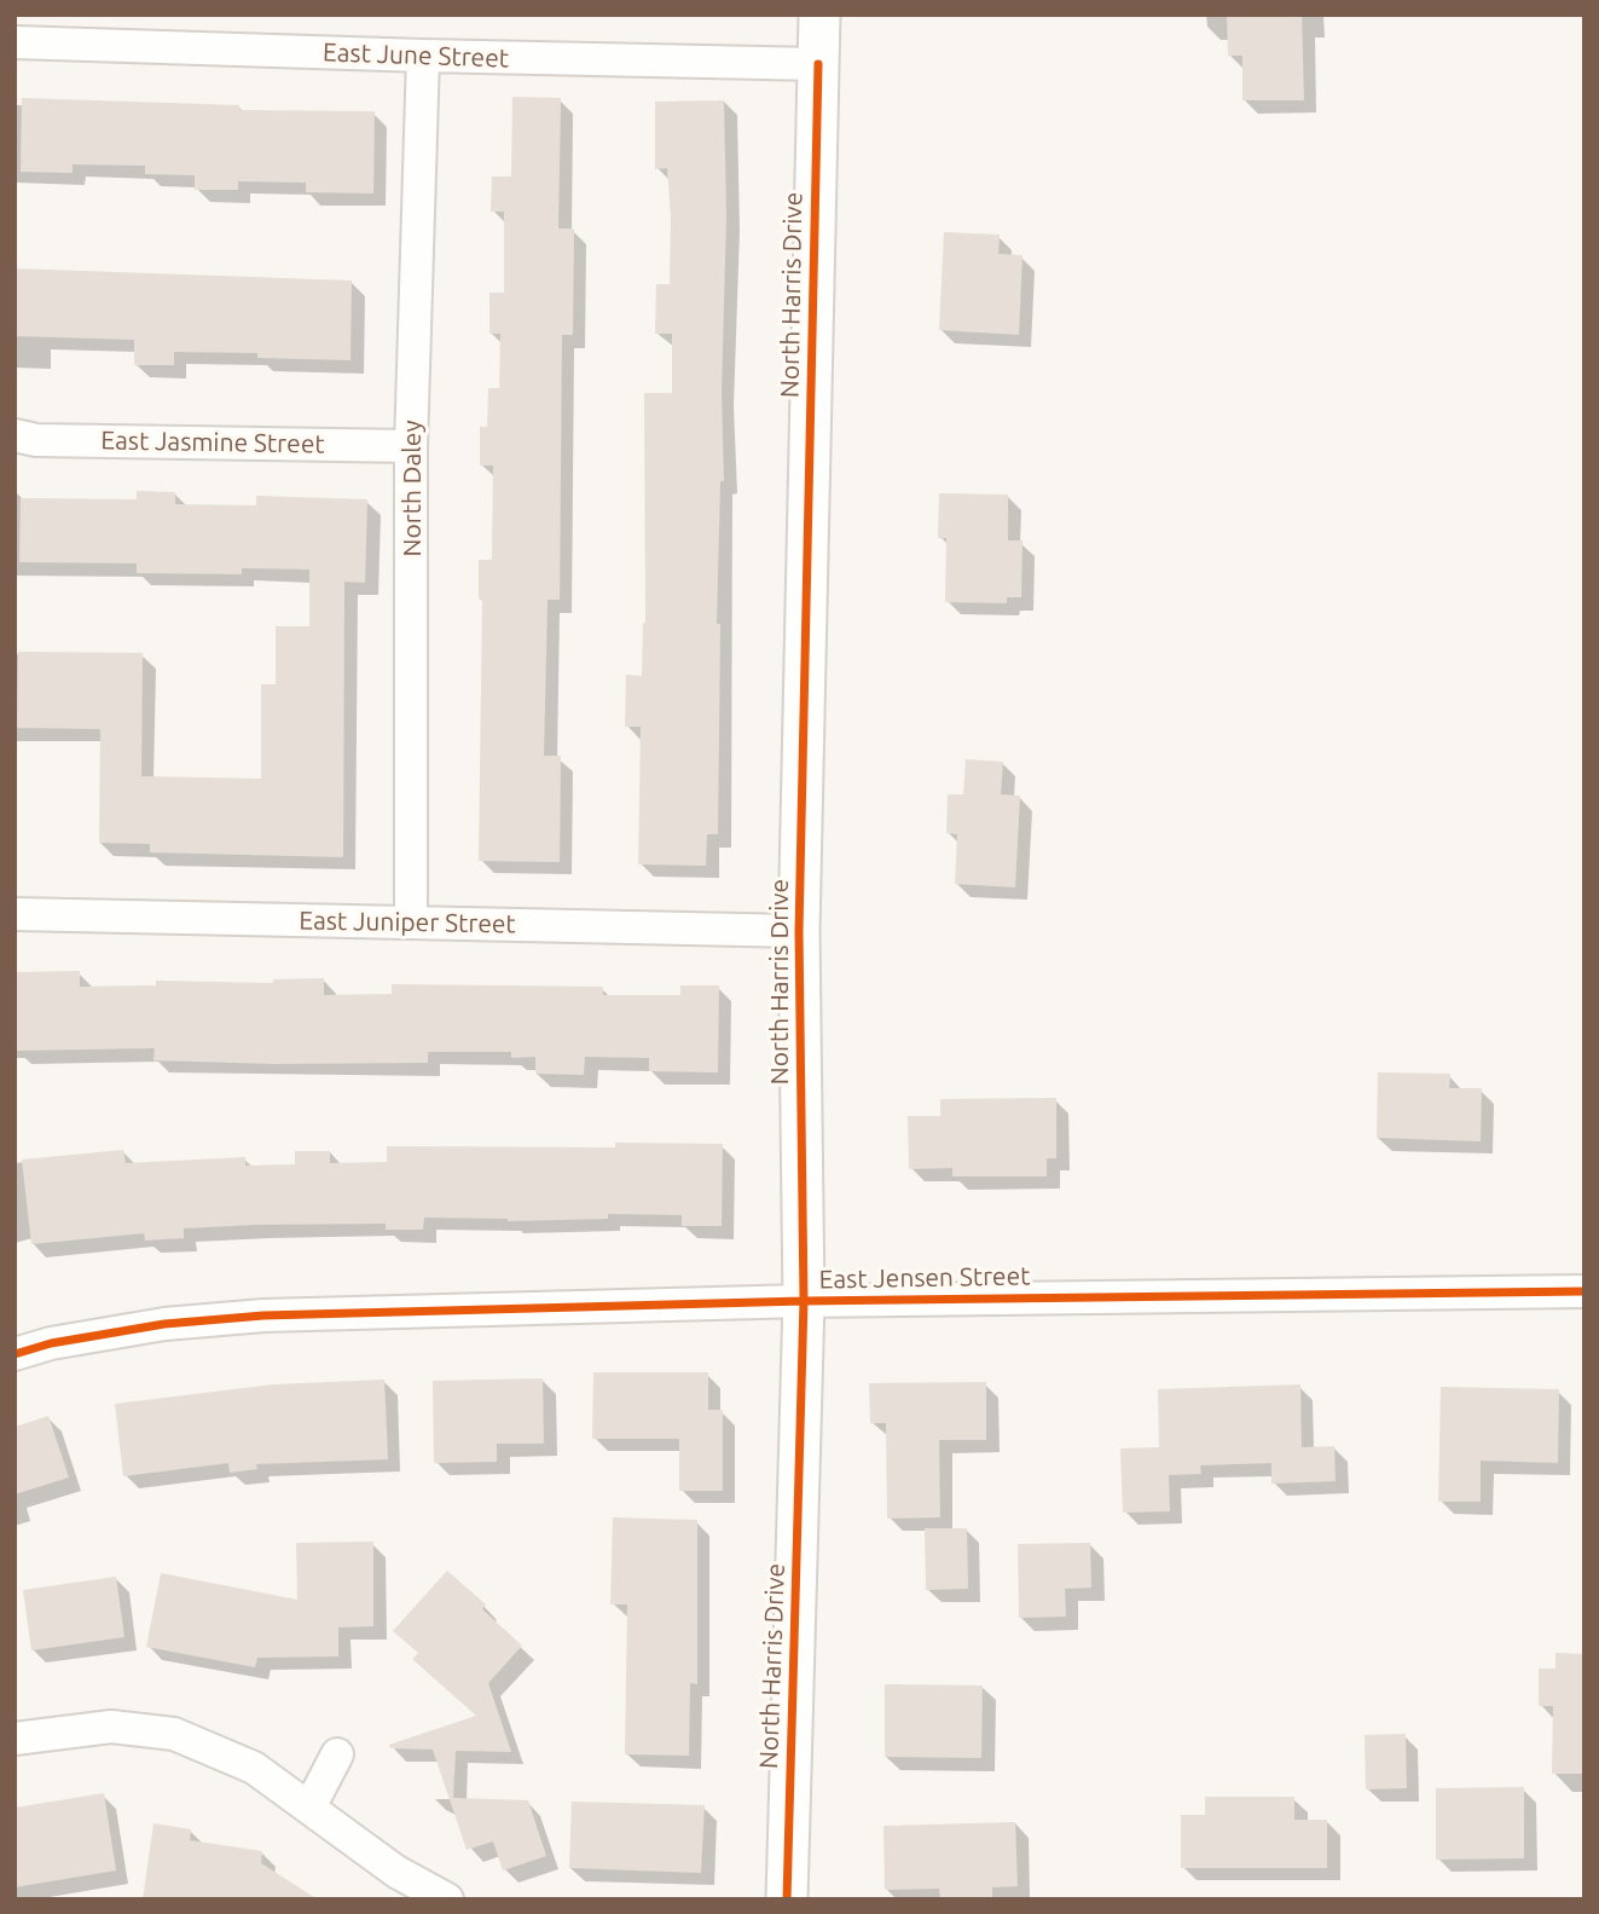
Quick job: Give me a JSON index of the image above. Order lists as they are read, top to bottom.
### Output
{
  "streets": {
    "street": [
      "East June Street",
      "North Harris Drive",
      "East Jasmine Street",
      "North Daley",
      "East Juniper Street",
      "East Jensen Street"
    ]
  },
  "crossings": [
    ["East June Street", "North Harris Drive"],
    ["East June Street", "North Daley"],
    ["North Harris Drive", "East Juniper Street"],
    ["North Harris Drive", "East Jensen Street"],
    ["East Jasmine Street", "North Daley"],
    ["North Daley", "East Juniper Street"]
  ]
}
